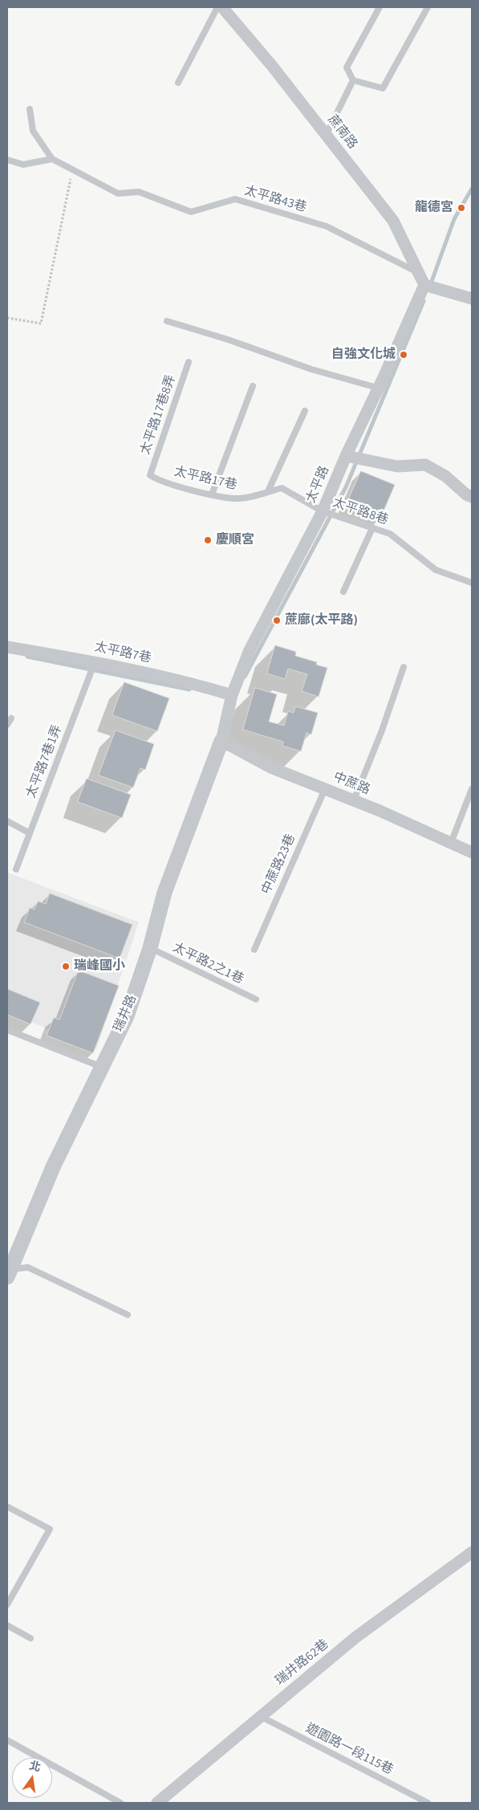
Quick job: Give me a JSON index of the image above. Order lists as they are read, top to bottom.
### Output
{
  "streets": {
    "street": [
      "蔗南路",
      "太平路",
      "太平路7巷",
      "中蔗路",
      "瑞井路",
      "瑞井路62巷"
    ],
    "lane": [
      "太平路43巷",
      "太平路17巷8弄",
      "太平路17巷",
      "太平路8巷",
      "太平路7巷1弄",
      "中蔗路23巷",
      "太平路2之1巷",
      "遊園路一段115巷"
    ]
  },
  "crossings": [
    ["蔗南路", "太平路43巷"],
    ["蔗南路", "太平路"],
    ["太平路17巷8弄", "太平路17巷"],
    ["太平路17巷", "太平路"],
    ["太平路17巷", "太平路8巷"],
    ["太平路", "太平路8巷"],
    ["太平路", "太平路7巷"],
    ["太平路", "中蔗路"],
    ["太平路", "瑞井路"],
    ["太平路7巷", "太平路7巷1弄"],
    ["中蔗路", "中蔗路23巷"],
    ["中蔗路", "瑞井路"],
    ["太平路2之1巷", "瑞井路"],
    ["瑞井路62巷", "遊園路一段115巷"]
  ],
  "places": [
    "龍德宮",
    "自強文化城",
    "慶順宮",
    "蔗廍(太平路)",
    "瑞峰國小"
  ],
  "north": "top"
}
